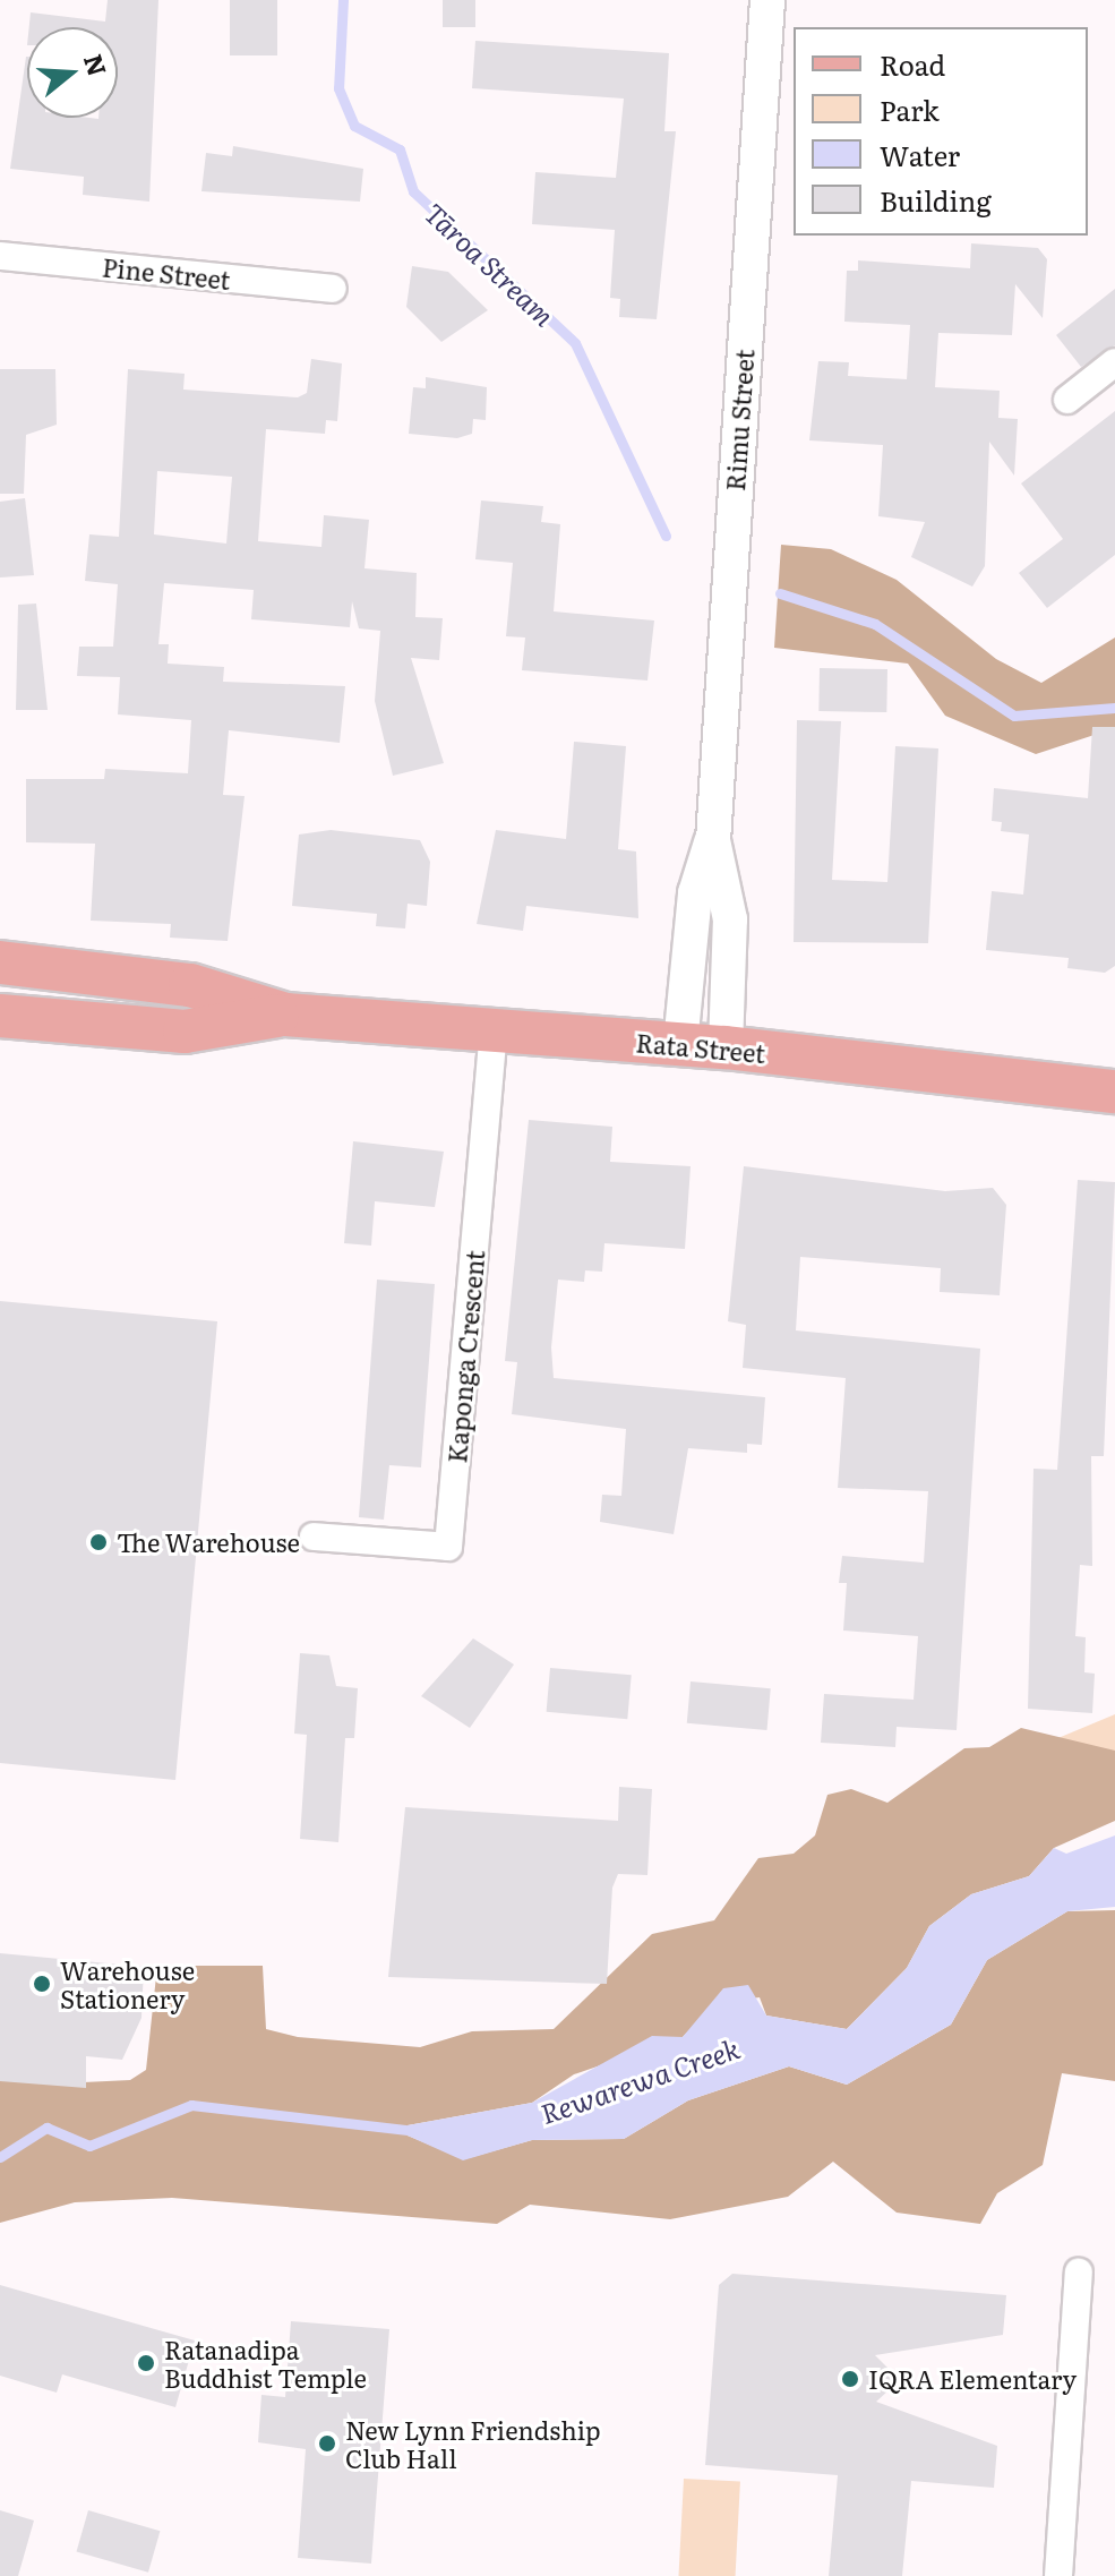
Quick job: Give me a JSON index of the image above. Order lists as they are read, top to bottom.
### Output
{
  "streets": {
    "main road": ["Rata Street"],
    "street": ["Pine Street", "Rimu Street", "Kaponga Crescent"]
  },
  "crossings": [
    ["Rimu Street", "Rata Street"],
    ["Rata Street", "Kaponga Crescent"]
  ],
  "water": ["Tāroa Stream", "Rewarewa Creek"],
  "places": [
    "The Warehouse",
    "Warehouse Stationery",
    "Ratanadipa Buddhist Temple",
    "IQRA Elementary",
    "New Lynn Friendship Club Hall"
  ],
  "legend": [
    "Road",
    "Park",
    "Water",
    "Building"
  ],
  "north": "right"
}
